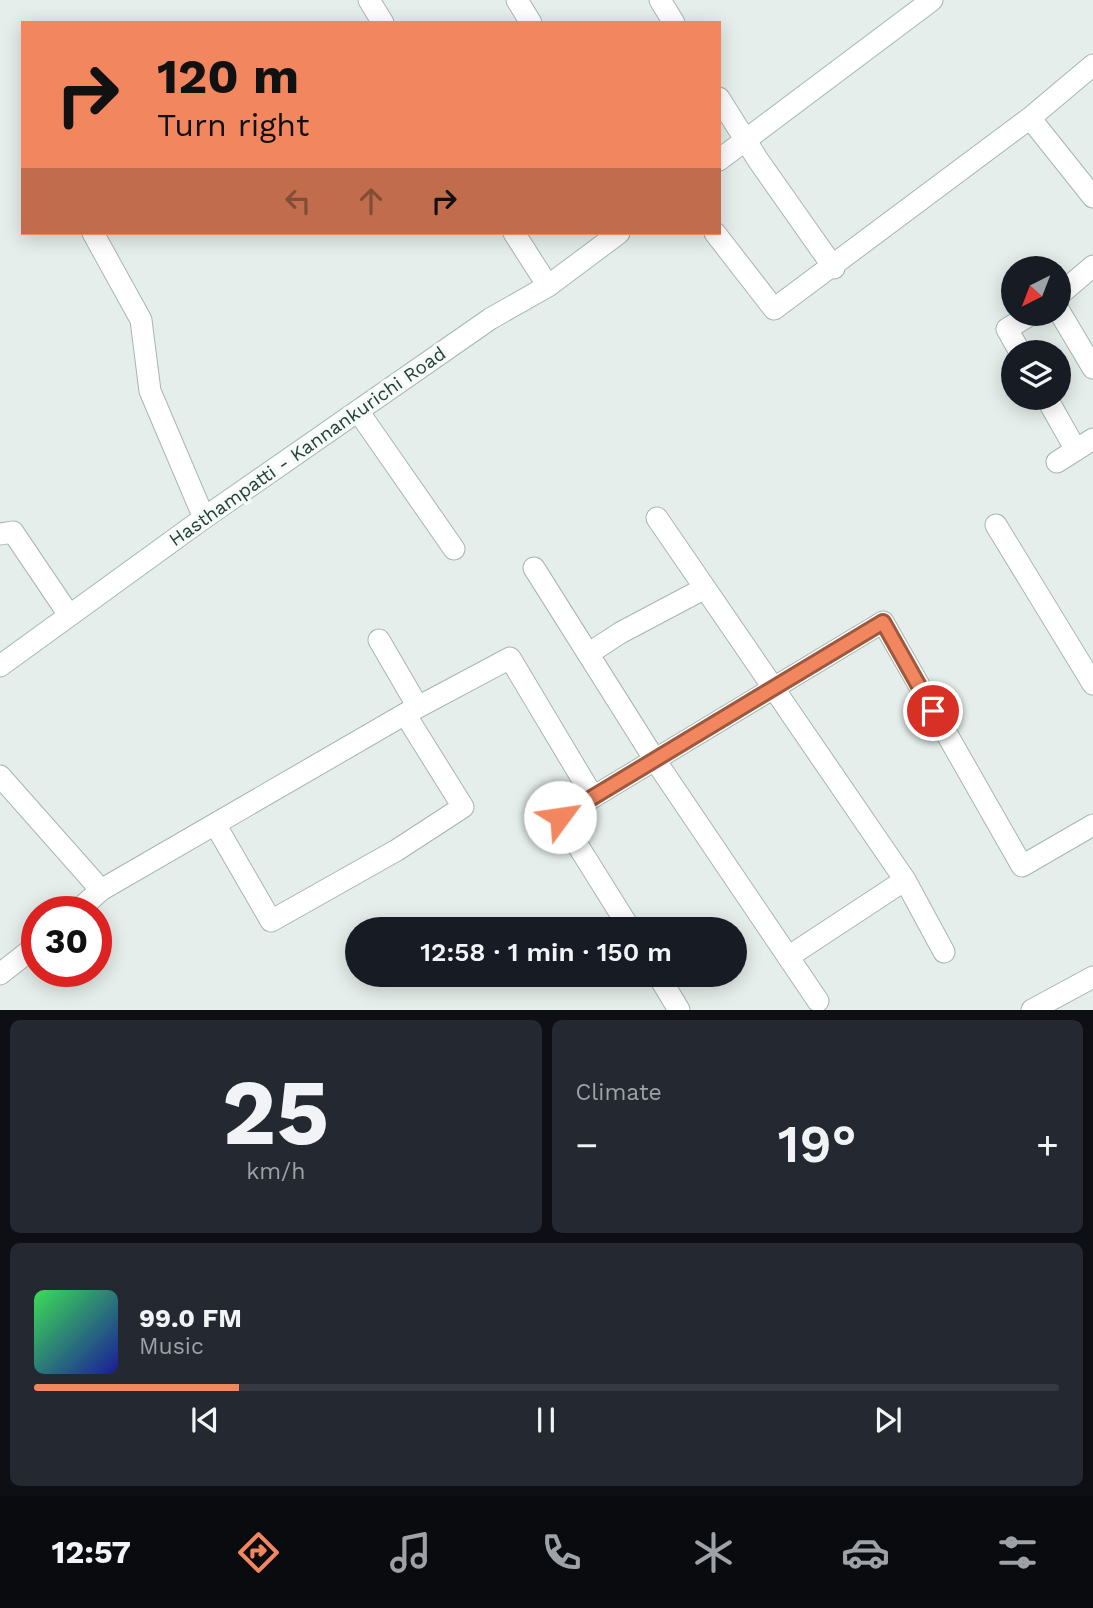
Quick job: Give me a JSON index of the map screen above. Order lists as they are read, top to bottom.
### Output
{
  "streets": {
    "street": ["Hasthampatti - Kannankurichi Road"]
  },
  "north": "bottom left",
  "page": {
    "turn": ["120 m", "Turn right"],
    "limit": "30",
    "trip": "12:58 · 1 min · 150 m",
    "tile": [
      ["25", "km/h"],
      "Climate"
    ],
    "heat": ["−", "19°", "+"],
    "song": ["99.0 FM", "Music"],
    "tabs": "12:57"
  }
}
